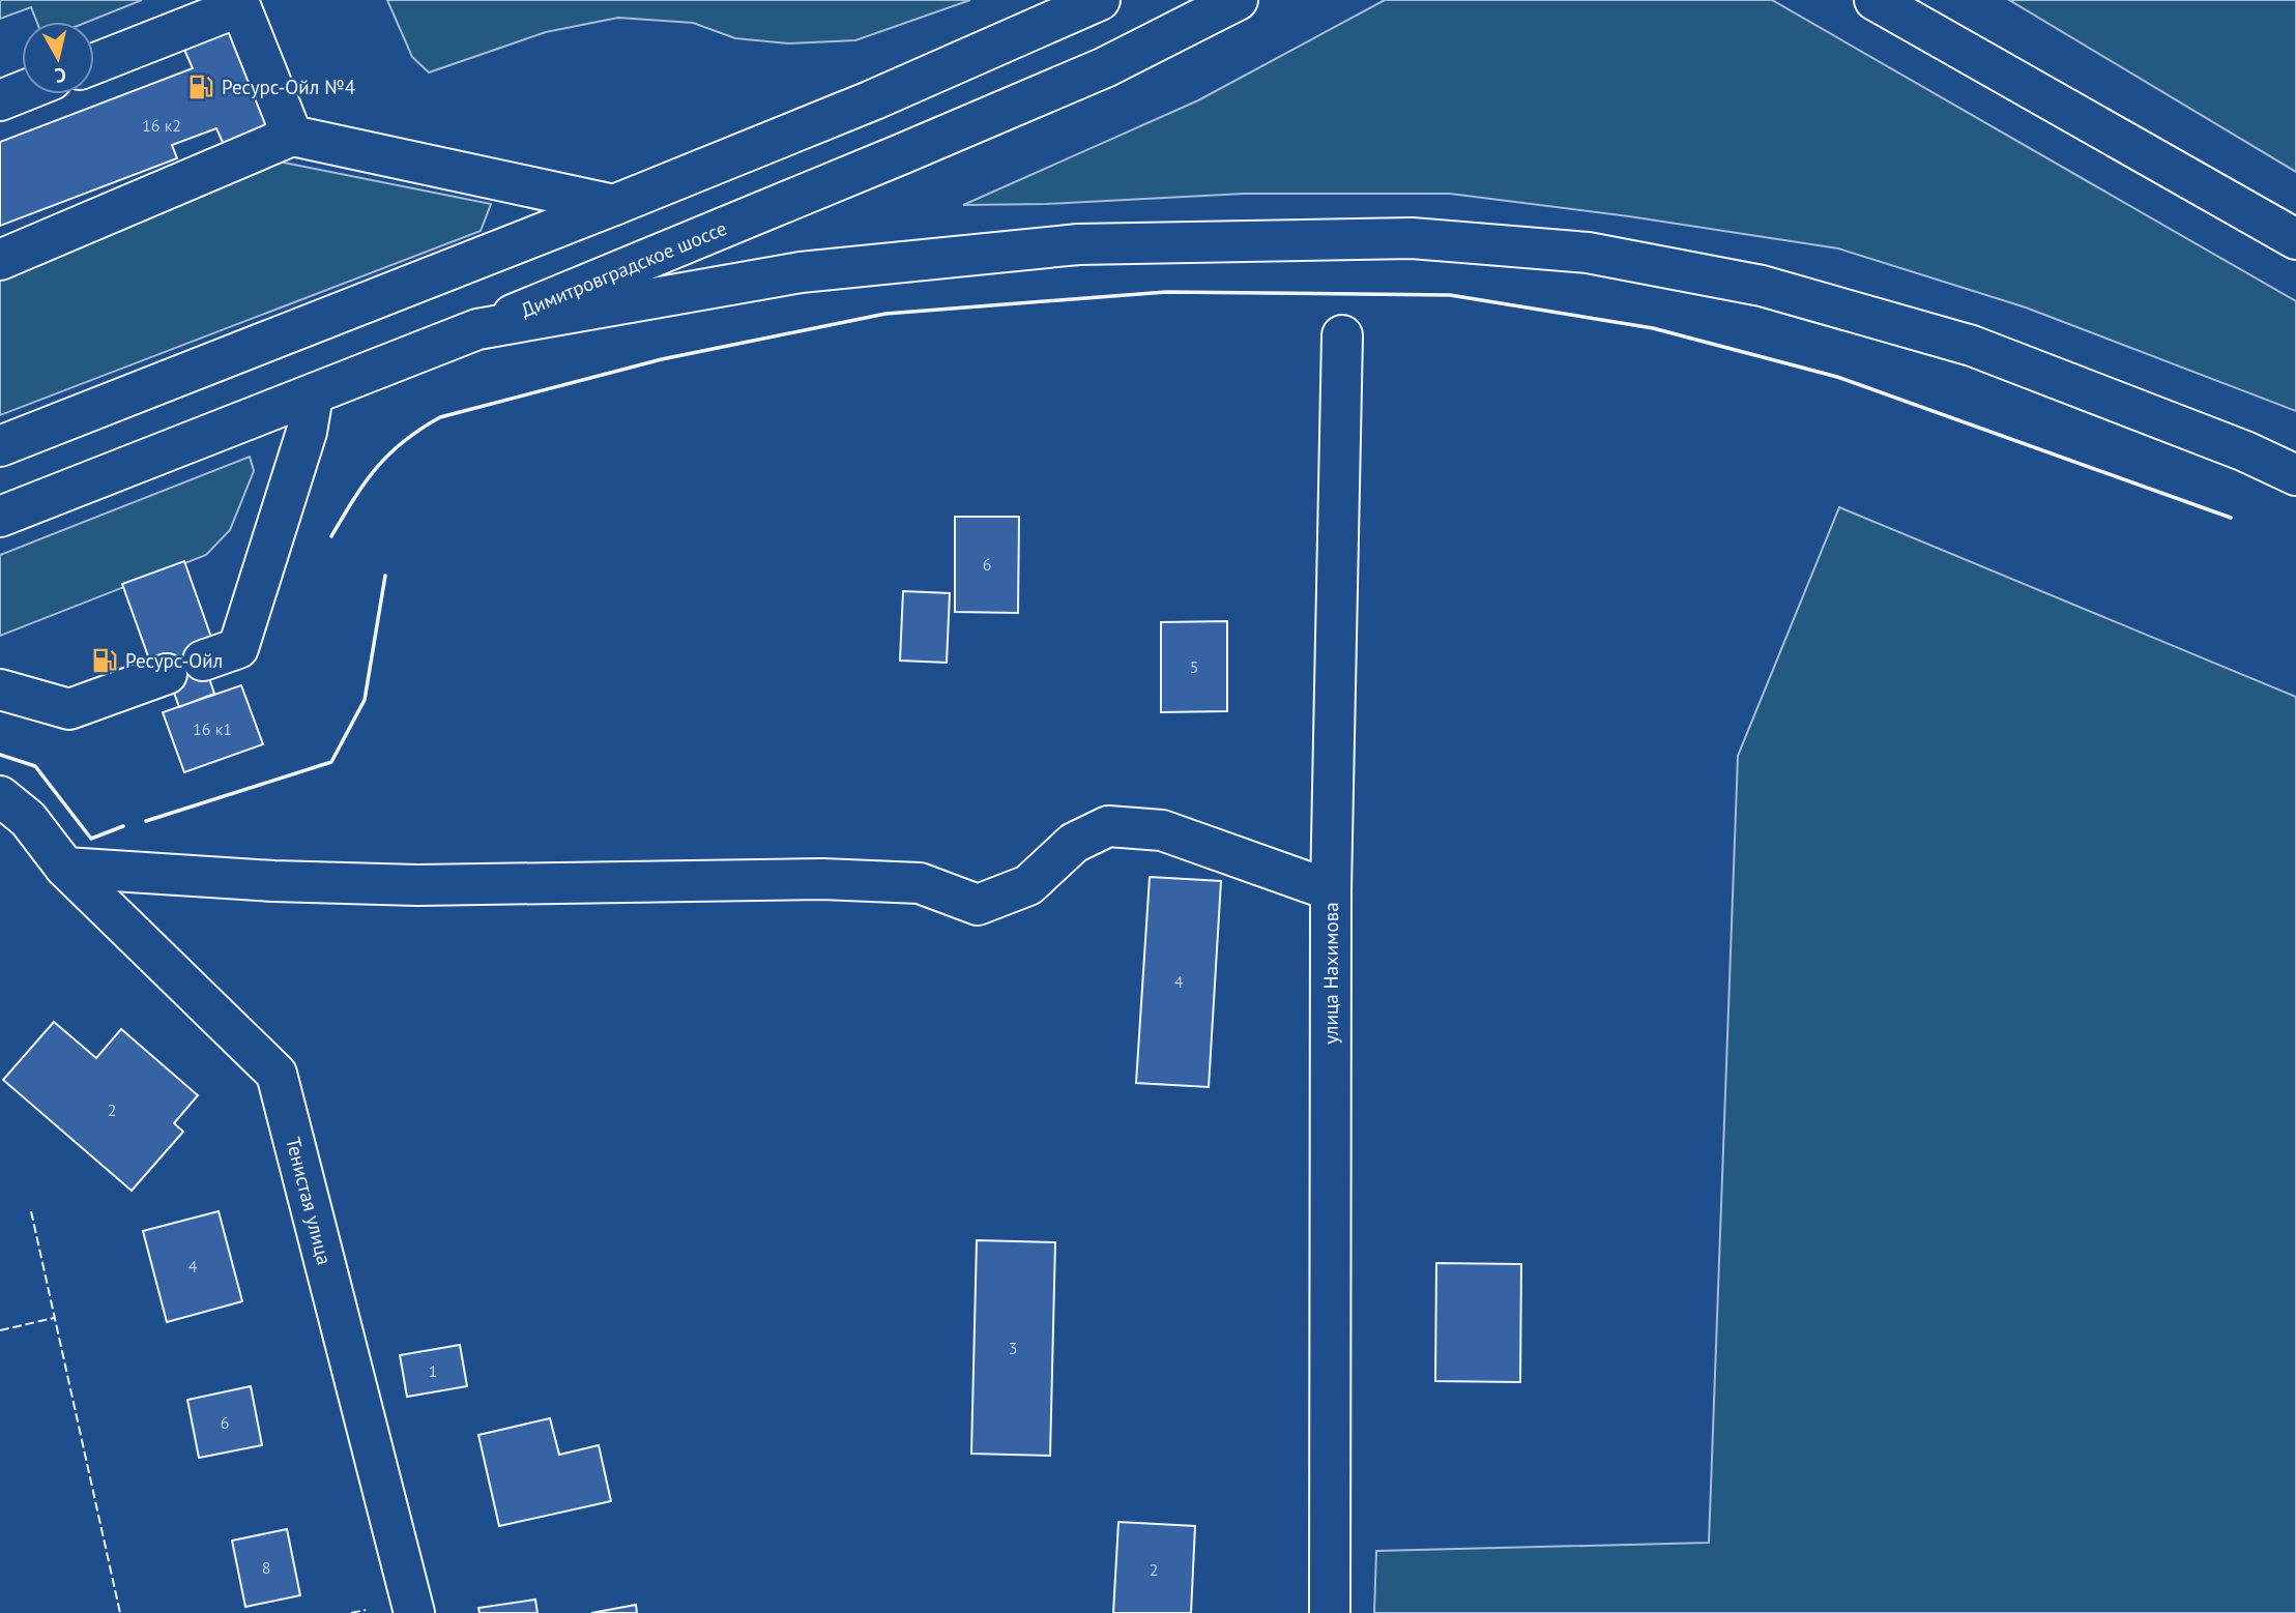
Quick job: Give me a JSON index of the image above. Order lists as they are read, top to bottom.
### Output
{
  "streets": {
    "main road": ["Димитровградское шоссе", "улица Нахимова", "Тенистая улица"]
  },
  "places": {
    "fuel station": ["Ресурс-Ойл №4", "Ресурс-Ойл"]
  },
  "house_numbers": [
    "16 к2",
    "6",
    "5",
    "16 к1",
    "4",
    "2",
    "4",
    "3",
    "1",
    "6",
    "8",
    "2"
  ],
  "north": "bottom"
}
